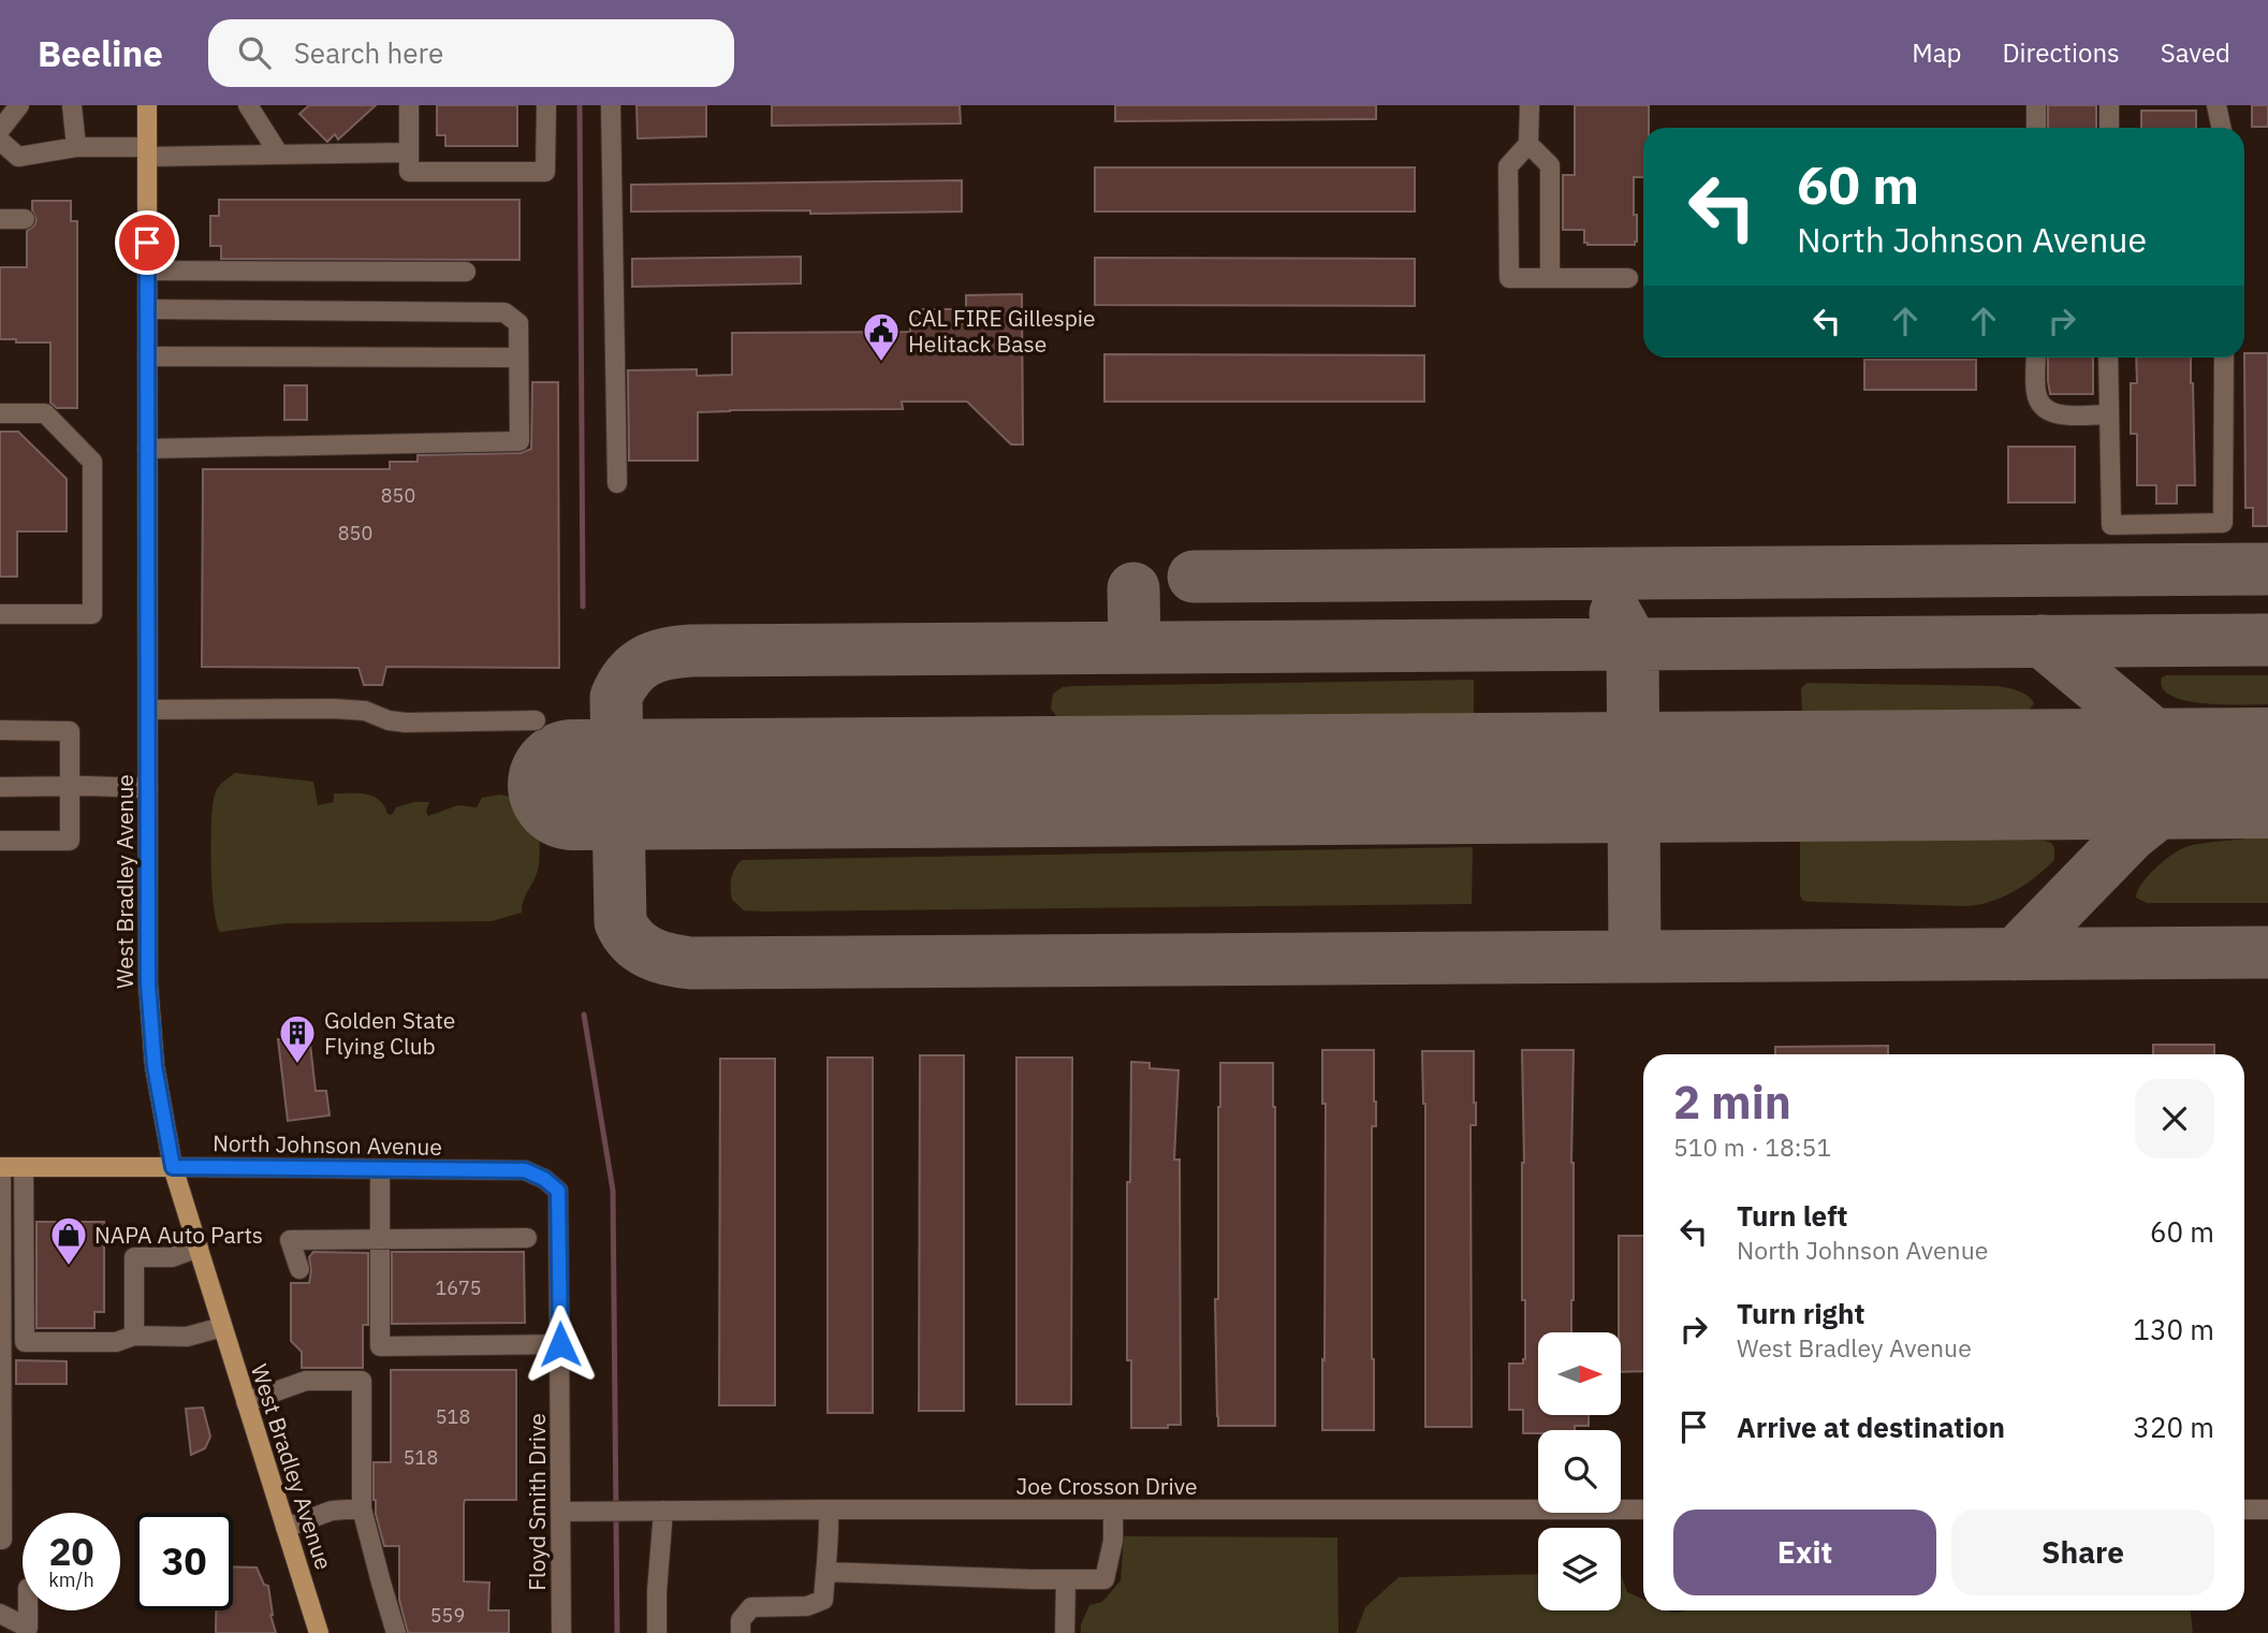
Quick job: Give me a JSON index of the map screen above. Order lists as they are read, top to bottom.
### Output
{
  "streets": {
    "main road": ["West Bradley Avenue", "North Johnson Avenue"],
    "street": ["Joe Crosson Drive", "Floyd Smith Drive"]
  },
  "crossings": [
    ["West Bradley Avenue", "North Johnson Avenue"],
    ["North Johnson Avenue", "Floyd Smith Drive"],
    ["Joe Crosson Drive", "Floyd Smith Drive"]
  ],
  "places": {
    "public building": ["CAL FIRE Gillespie Helitack Base"],
    "building": ["Golden State Flying Club"],
    "shop": ["NAPA Auto Parts"]
  },
  "house_numbers": [
    "850",
    "850",
    "1675",
    "518",
    "518",
    "559"
  ],
  "north": "right",
  "page": {
    "header": "Beeline",
    "search": "Search here",
    "nav": ["Map", "Directions", "Saved"],
    "turn": ["60 m", "North Johnson Avenue"],
    "heading": ["2 min", "510 m · 18:51"],
    "list": [
      {
        "name": "Turn left",
        "note": "North Johnson Avenue",
        "value": "60 m"
      },
      {
        "name": "Turn right",
        "note": "West Bradley Avenue",
        "value": "130 m"
      },
      {
        "name": "Arrive at destination",
        "value": "320 m"
      }
    ],
    "buttons": ["Exit", "Share"],
    "speed": "20 km/h",
    "limit": "30"
  }
}
